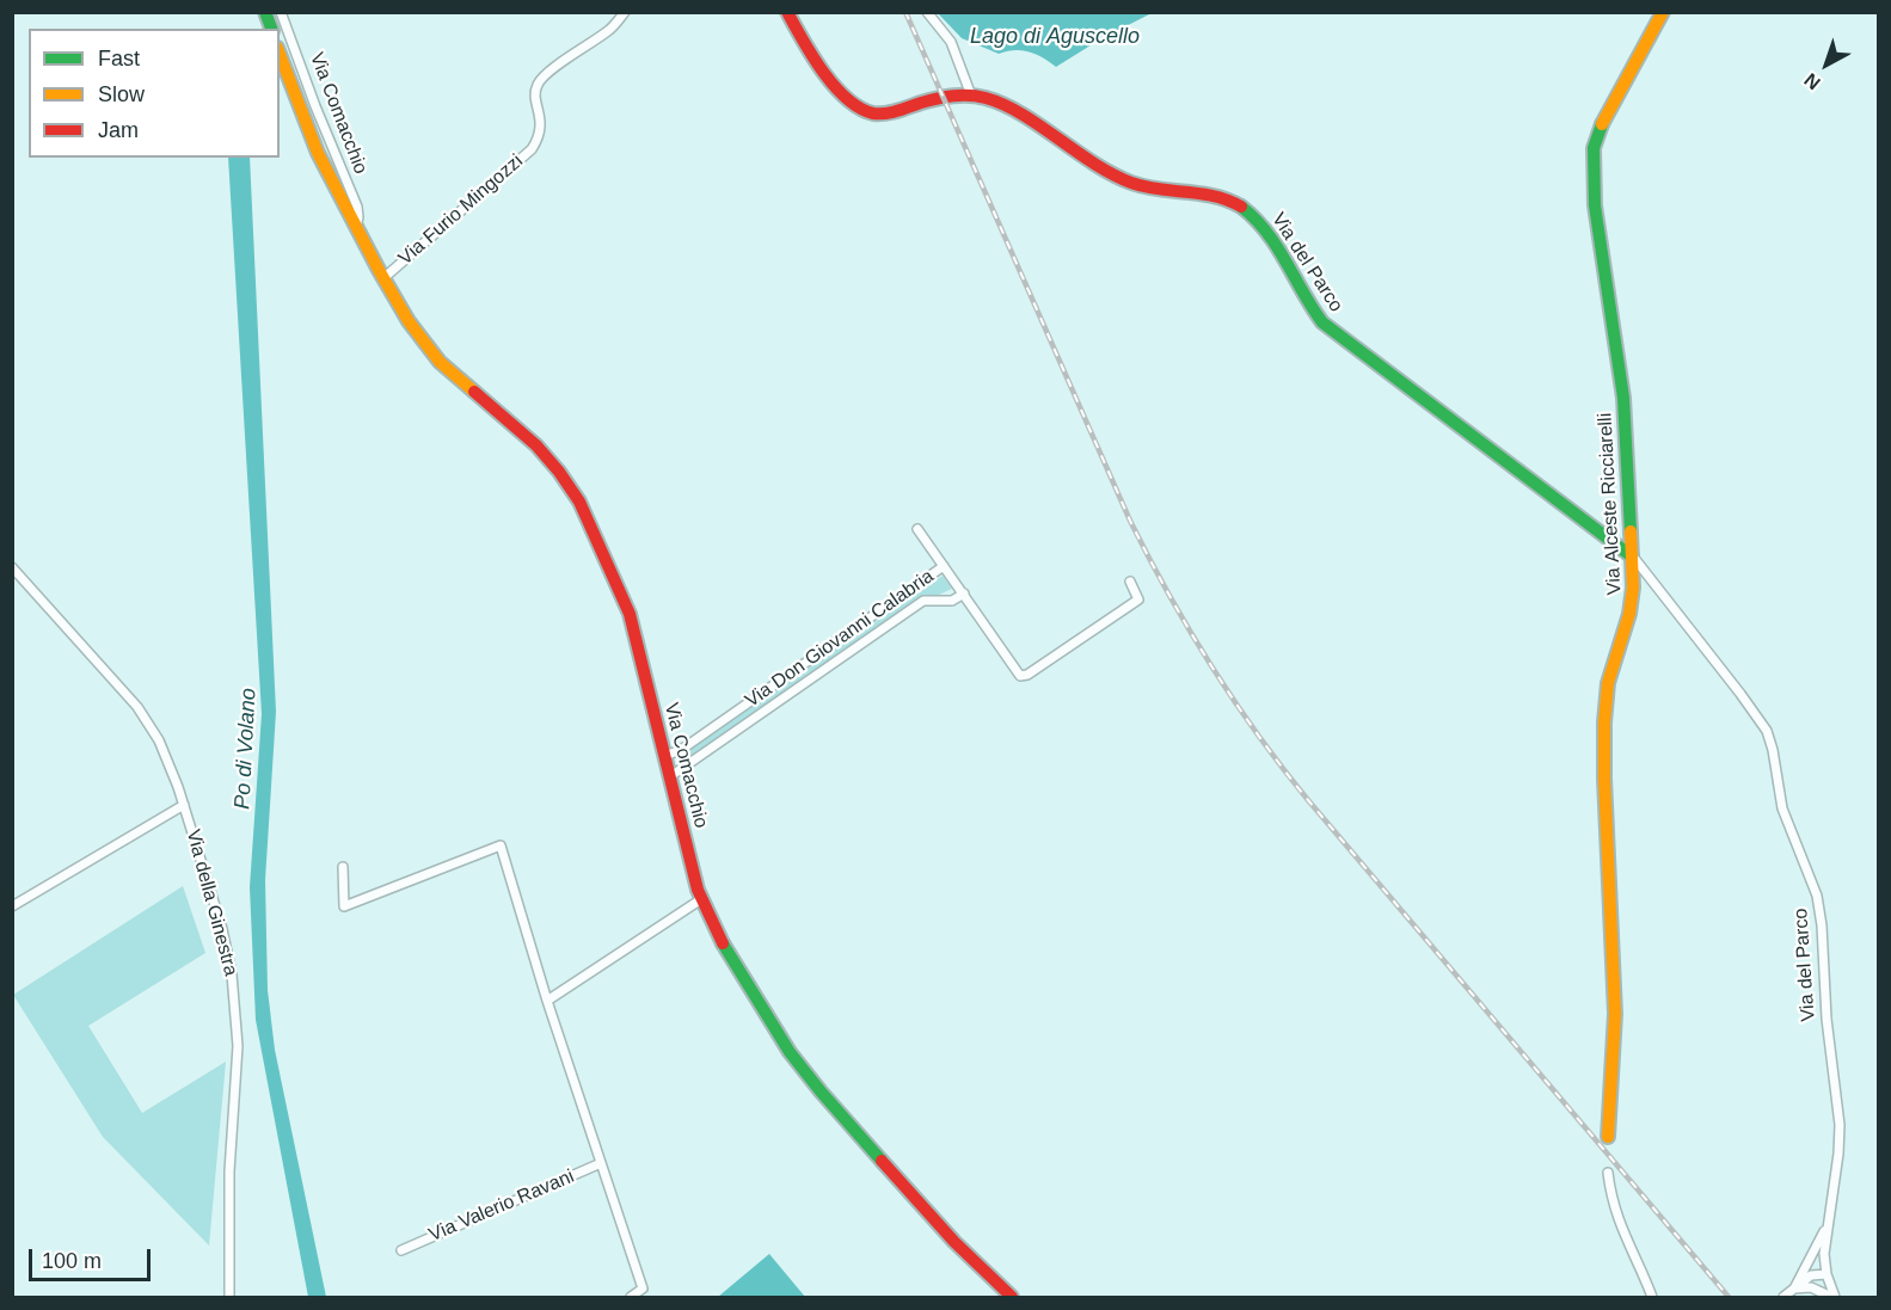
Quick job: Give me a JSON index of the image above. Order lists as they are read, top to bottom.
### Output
{
  "streets": {
    "street": [
      "Via Comacchio",
      "Via Furio Mingozzi",
      "Via del Parco",
      "Via Alceste Ricciarelli",
      "Via Don Giovanni Calabria",
      "Via della Ginestra",
      "Via Valerio Ravani"
    ]
  },
  "crossings": [
    ["Via Comacchio", "Via Furio Mingozzi"],
    ["Via Comacchio", "Via Don Giovanni Calabria"],
    ["Via del Parco", "Via Alceste Ricciarelli"]
  ],
  "water": ["Lago di Aguscello", "Po di Volano"],
  "legend": ["Fast", "Slow", "Jam"],
  "scale_bar": "100 m",
  "north": "bottom left"
}
